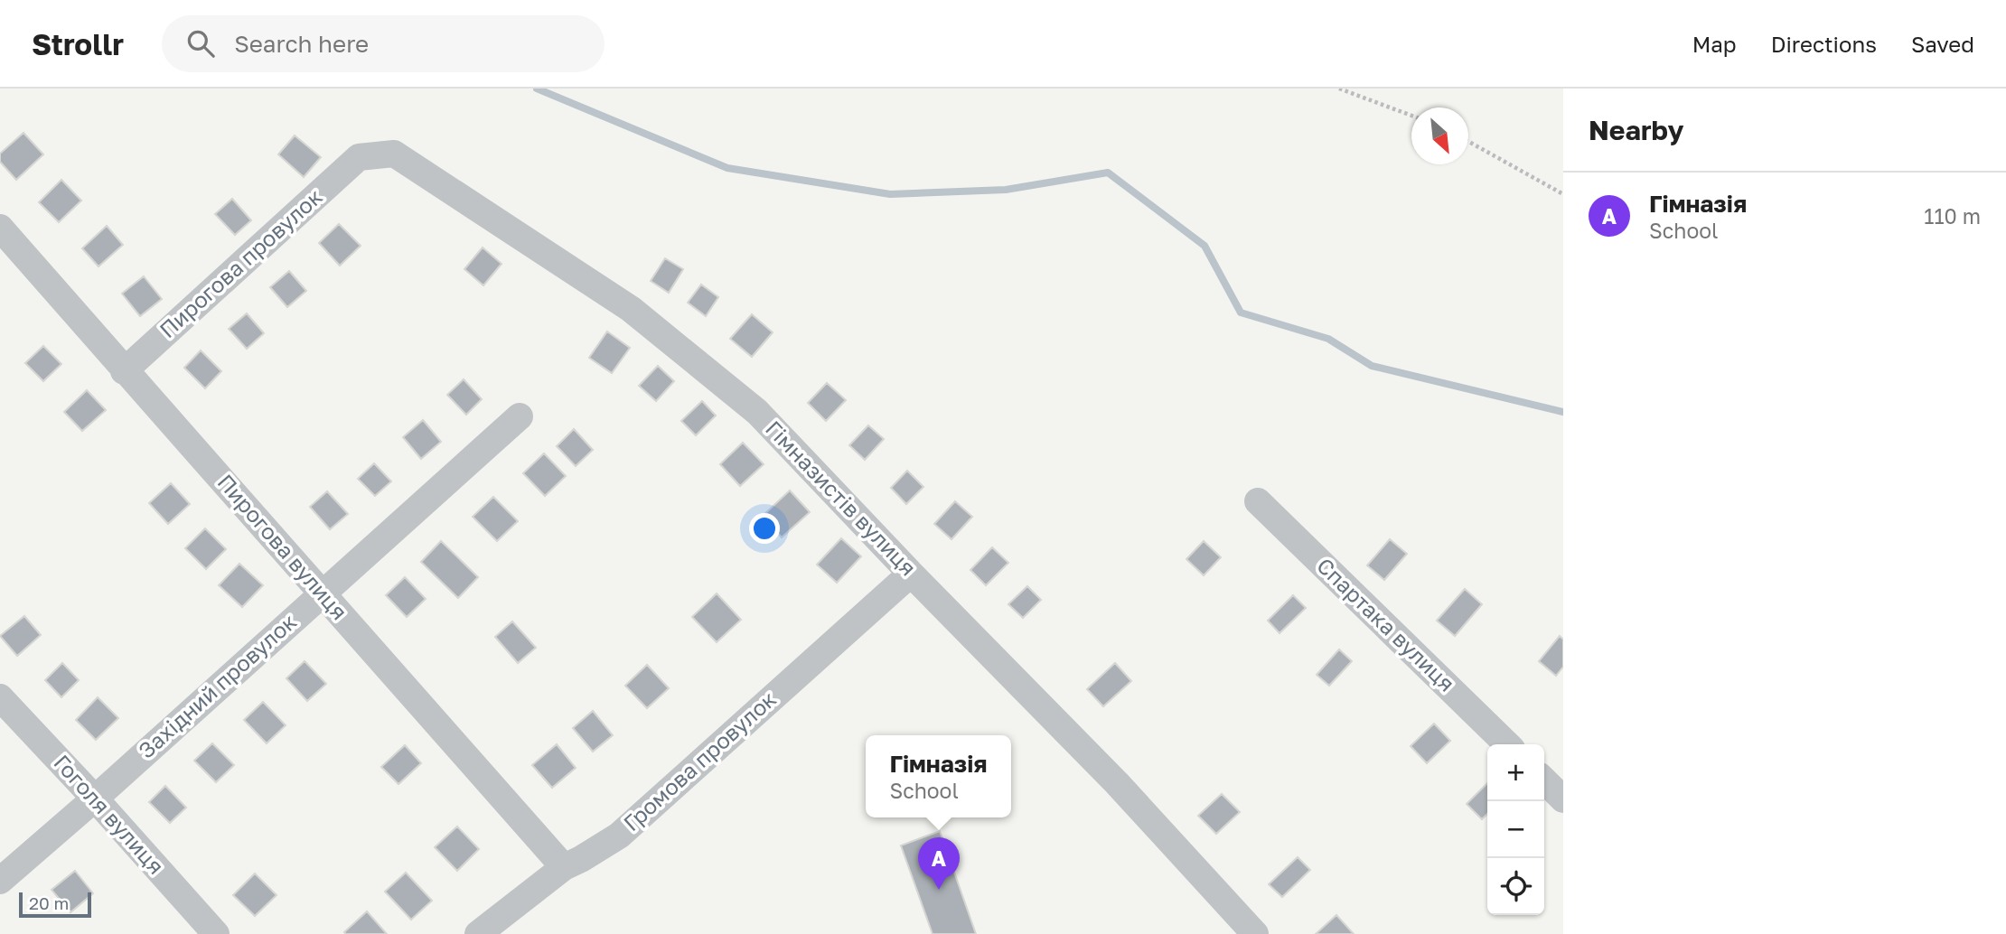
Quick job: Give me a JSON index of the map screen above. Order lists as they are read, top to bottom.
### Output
{
  "streets": {
    "street": [
      "Пирогова провулок",
      "Гімназистів вулиця",
      "Пирогова вулиця",
      "Спартака вулиця",
      "Західний провулок",
      "Громова провулок",
      "Гоголя вулиця"
    ]
  },
  "crossings": [
    ["Пирогова провулок", "Гімназистів вулиця"],
    ["Пирогова провулок", "Пирогова вулиця"],
    ["Гімназистів вулиця", "Громова провулок"],
    ["Пирогова вулиця", "Західний провулок"],
    ["Пирогова вулиця", "Громова провулок"],
    ["Західний провулок", "Гоголя вулиця"]
  ],
  "scale_bar": "20 m",
  "north": "bottom right",
  "page": {
    "header": "Strollr",
    "search": "Search here",
    "nav": ["Map", "Directions", "Saved"],
    "heading": "Nearby",
    "list": [
      {
        "mark": "A",
        "name": "Гімназія",
        "note": "School",
        "value": "110 m"
      }
    ],
    "popup": ["Гімназія", "School"],
    "map_buttons": ["+", "−"],
    "pins": "A",
    "scale": "20 m"
  }
}
